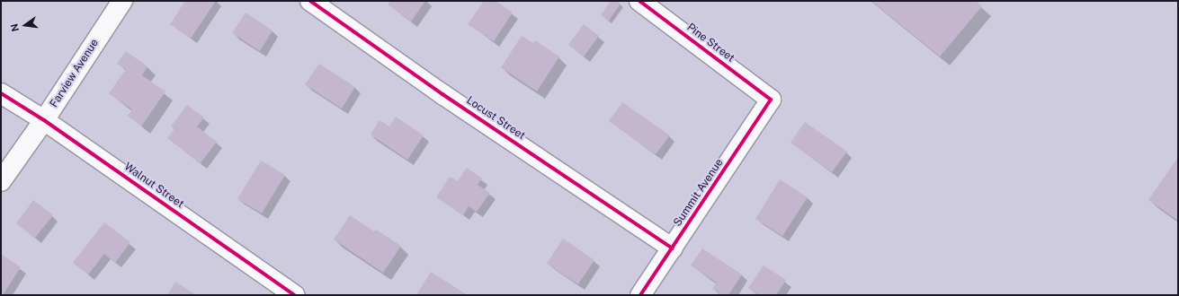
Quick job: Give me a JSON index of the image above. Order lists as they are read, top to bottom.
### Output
{
  "streets": {
    "street": [
      "Pine Street",
      "Farview Avenue",
      "Locust Street",
      "Walnut Street",
      "Summit Avenue"
    ]
  },
  "crossings": [
    ["Pine Street", "Summit Avenue"],
    ["Farview Avenue", "Walnut Street"],
    ["Locust Street", "Summit Avenue"]
  ],
  "north": "left"
}
